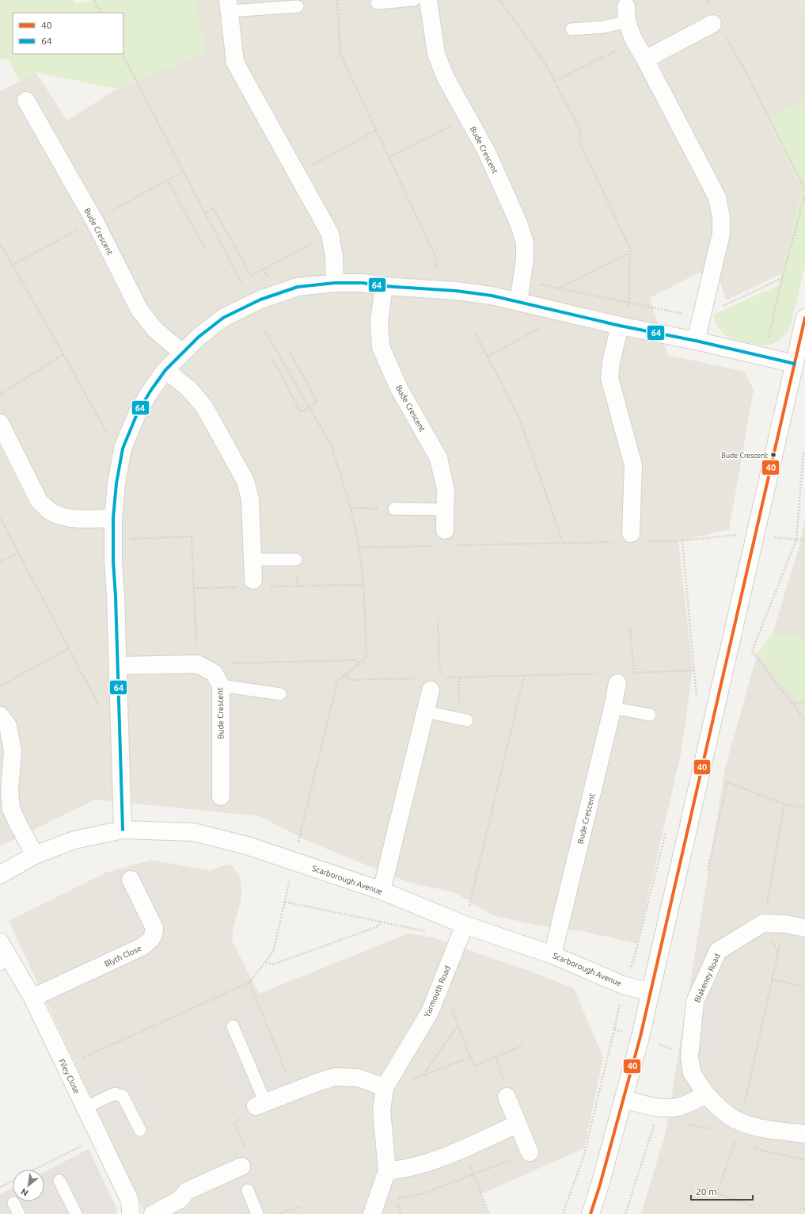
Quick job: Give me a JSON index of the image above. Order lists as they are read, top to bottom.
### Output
{
  "streets": {
    "street": [
      "Bude Crescent",
      "Scarborough Avenue",
      "Blyth Close",
      "Blakeney Road",
      "Yarmouth Road",
      "Filey Close"
    ]
  },
  "crossings": [
    ["Bude Crescent", "Scarborough Avenue"],
    ["Scarborough Avenue", "Yarmouth Road"],
    ["Blyth Close", "Filey Close"]
  ],
  "places": ["Bude Crescent"],
  "lines": ["transit line 64", "transit line 40"],
  "legend": ["40", "64"],
  "scale_bar": "20 m",
  "north": "bottom left"
}
